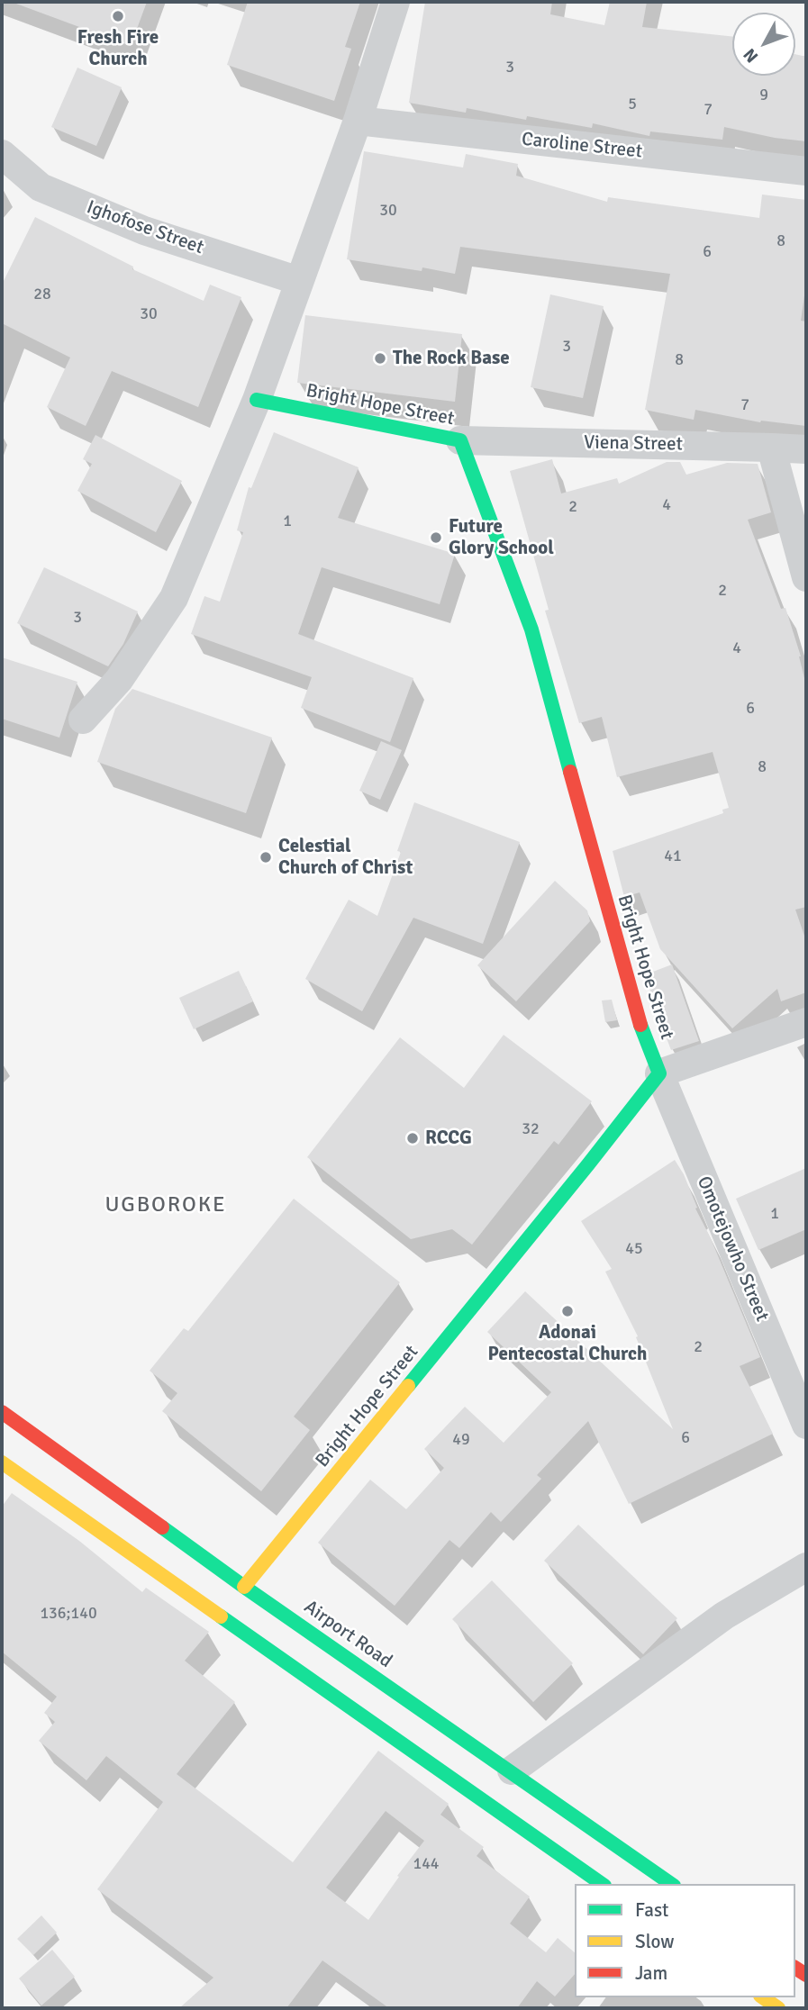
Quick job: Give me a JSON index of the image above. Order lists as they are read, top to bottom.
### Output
{
  "streets": {
    "main road": ["Bright Hope Street", "Airport Road"],
    "street": [
      "Caroline Street",
      "Ighofose Street",
      "Viena Street",
      "Omotejowho Street"
    ]
  },
  "crossings": [
    ["Bright Hope Street", "Viena Street"],
    ["Bright Hope Street", "Omotejowho Street"],
    ["Bright Hope Street", "Airport Road"]
  ],
  "districts": ["UGBOROKE"],
  "places": [
    "Fresh Fire Church",
    "The Rock Base",
    "Future Glory School",
    "Celestial Church of Christ",
    "RCCG",
    "Adonai Pentecostal Church"
  ],
  "house_numbers": [
    "3",
    "9",
    "5",
    "7",
    "30",
    "8",
    "6",
    "28",
    "30",
    "3",
    "8",
    "7",
    "4",
    "2",
    "1",
    "2",
    "3",
    "4",
    "6",
    "8",
    "41",
    "32",
    "1",
    "45",
    "2",
    "6",
    "49",
    "136;140",
    "144"
  ],
  "legend": ["Fast", "Slow", "Jam"],
  "north": "bottom left"
}
